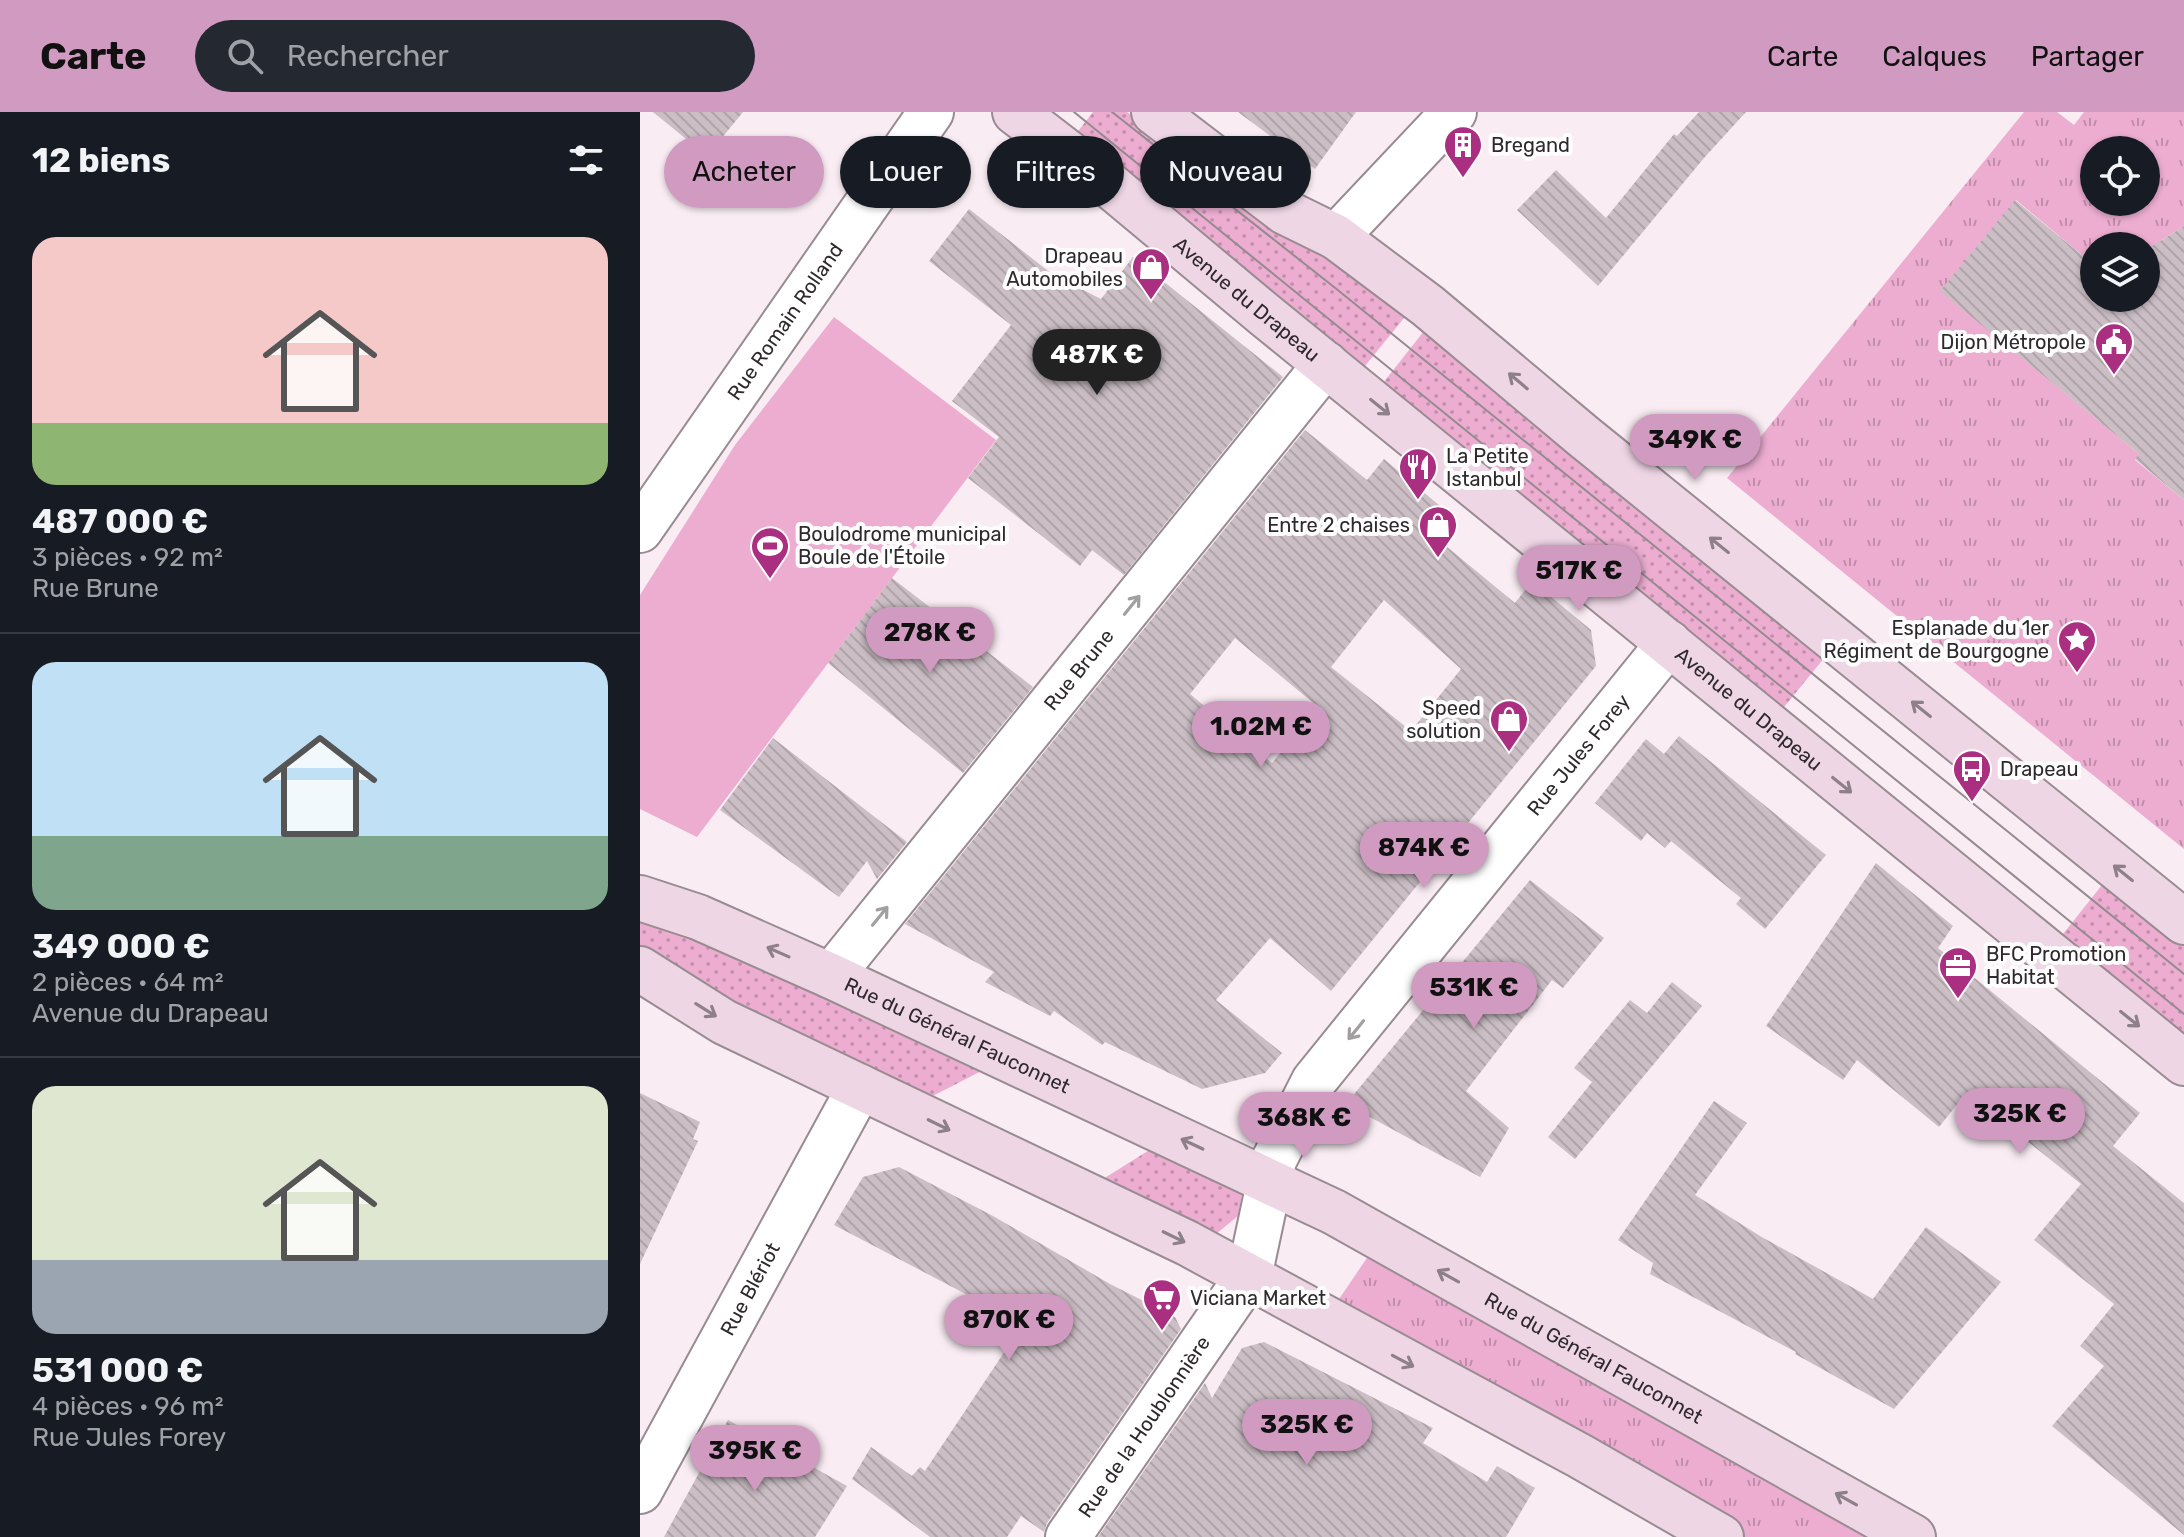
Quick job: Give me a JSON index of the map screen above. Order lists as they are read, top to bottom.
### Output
{
  "streets": {
    "main road": ["Avenue du Drapeau", "Rue du Général Fauconnet"],
    "street": [
      "Rue Romain Rolland",
      "Rue Brune",
      "Rue Jules Forey",
      "Rue Blériot",
      "Rue de la Houblonnière"
    ]
  },
  "crossings": [
    ["Avenue du Drapeau", "Rue Brune"],
    ["Avenue du Drapeau", "Rue Jules Forey"],
    ["Rue Brune", "Rue du Général Fauconnet"],
    ["Rue Jules Forey", "Rue du Général Fauconnet"]
  ],
  "one_way": ["Rue Brune", "Rue Jules Forey"],
  "places": {
    "building": ["Bregand"],
    "shop": ["Drapeau Automobiles", "Entre 2 chaises", "Speed solution"],
    "public building": ["Dijon Métropole"],
    "restaurant": ["La Petite Istanbul"],
    "sports": ["Boulodrome municipal Boule de l'Étoile"],
    "place": ["Esplanade du 1er Régiment de Bourgogne"],
    "bus stop": ["Drapeau"],
    "office": ["BFC Promotion Habitat"],
    "supermarket": ["Viciana Market"]
  },
  "page": {
    "header": "Carte",
    "search": "Rechercher",
    "nav": ["Carte", "Calques", "Partager"],
    "heading": "12 biens",
    "chip": [
      "Acheter",
      "Louer",
      "Filtres",
      "Nouveau"
    ],
    "list": [
      {
        "name": "487 000 €",
        "note": "3 pièces · 92 m² · Rue Brune"
      },
      {
        "name": "349 000 €",
        "note": "2 pièces · 64 m² · Avenue du Drapeau"
      },
      {
        "name": "531 000 €",
        "note": "4 pièces · 96 m² · Rue Jules Forey"
      }
    ],
    "price": [
      "487K €",
      "349K €",
      "517K €",
      "278K €",
      "1.02M €",
      "874K €",
      "531K €",
      "325K €",
      "368K €",
      "870K €",
      "325K €",
      "395K €"
    ]
  }
}
